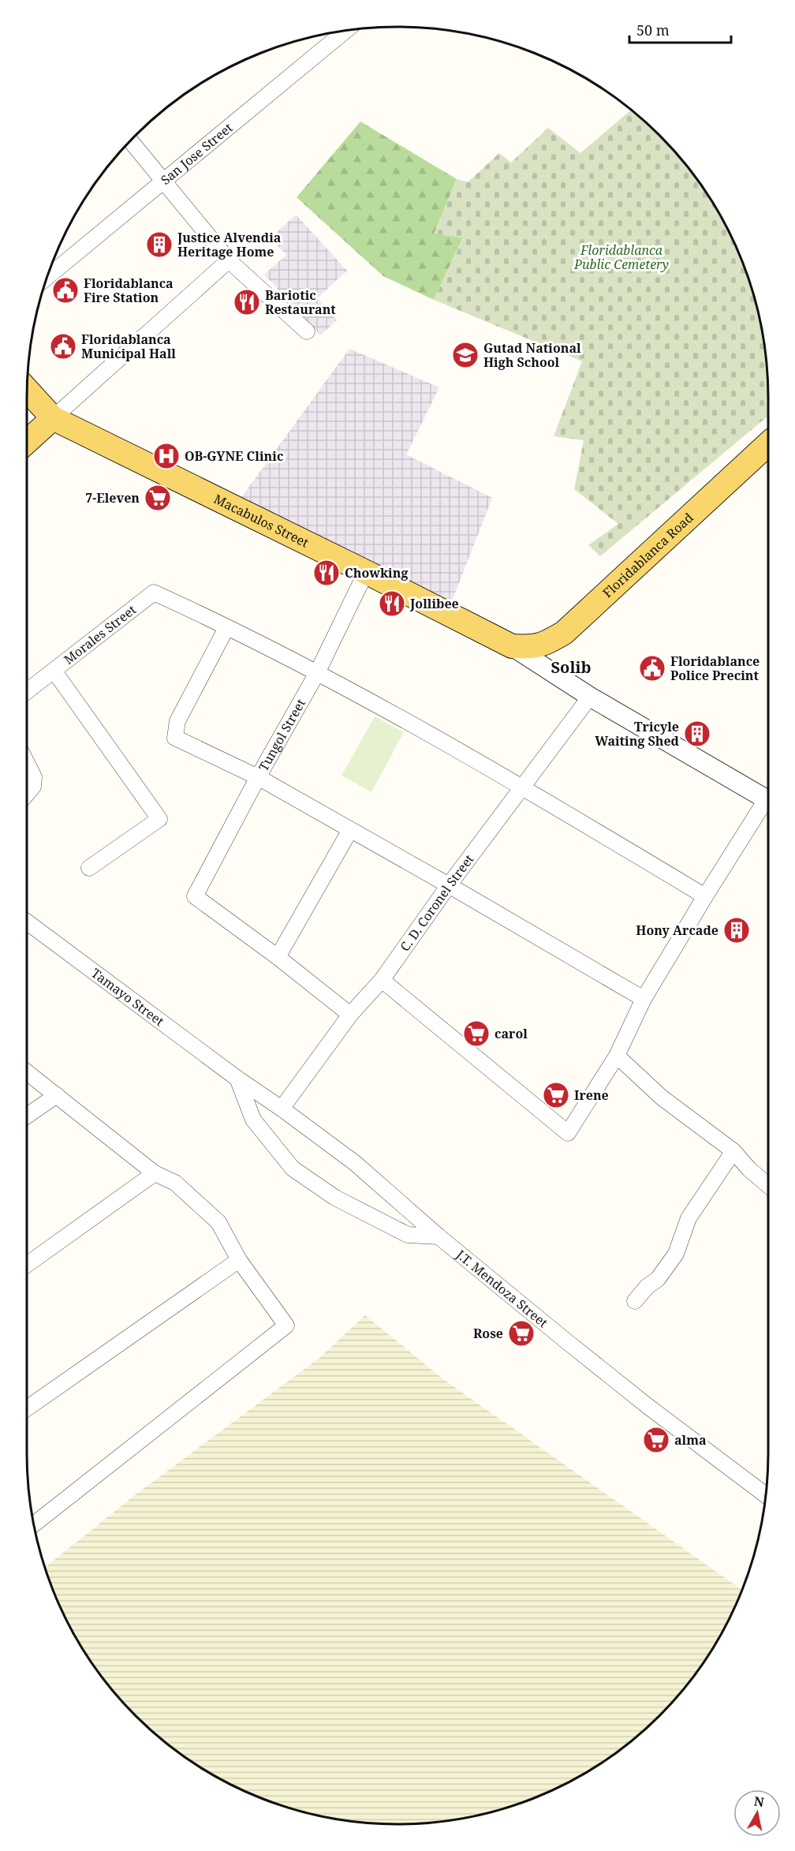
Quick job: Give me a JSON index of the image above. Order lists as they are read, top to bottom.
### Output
{
  "streets": {
    "main road": ["Macabulos Street", "Floridablanca Road"],
    "street": [
      "San Jose Street",
      "Morales Street",
      "Tungol Street",
      "C. D. Coronel Street",
      "Tamayo Street",
      "J.T. Mendoza Street"
    ]
  },
  "crossings": [
    ["Macabulos Street", "Floridablanca Road"],
    ["Macabulos Street", "Tungol Street"],
    ["C. D. Coronel Street", "J.T. Mendoza Street"],
    ["Tamayo Street", "J.T. Mendoza Street"]
  ],
  "districts": ["Solib"],
  "parks": ["Floridablanca Public Cemetery"],
  "places": {
    "building": ["Justice Alvendia Heritage Home", "Tricyle Waiting Shed", "Hony Arcade"],
    "public building": ["Floridablanca Fire Station", "Floridablanca Municipal Hall", "Floridablance Police Precint"],
    "restaurant": ["Bariotic Restaurant", "Chowking", "Jollibee"],
    "school or university": ["Gutad National High School"],
    "hospital": ["OB-GYNE Clinic"],
    "supermarket": [
      "7-Eleven",
      "carol",
      "Irene",
      "Rose",
      "alma"
    ]
  },
  "scale_bar": "50 m",
  "north": "top"
}
